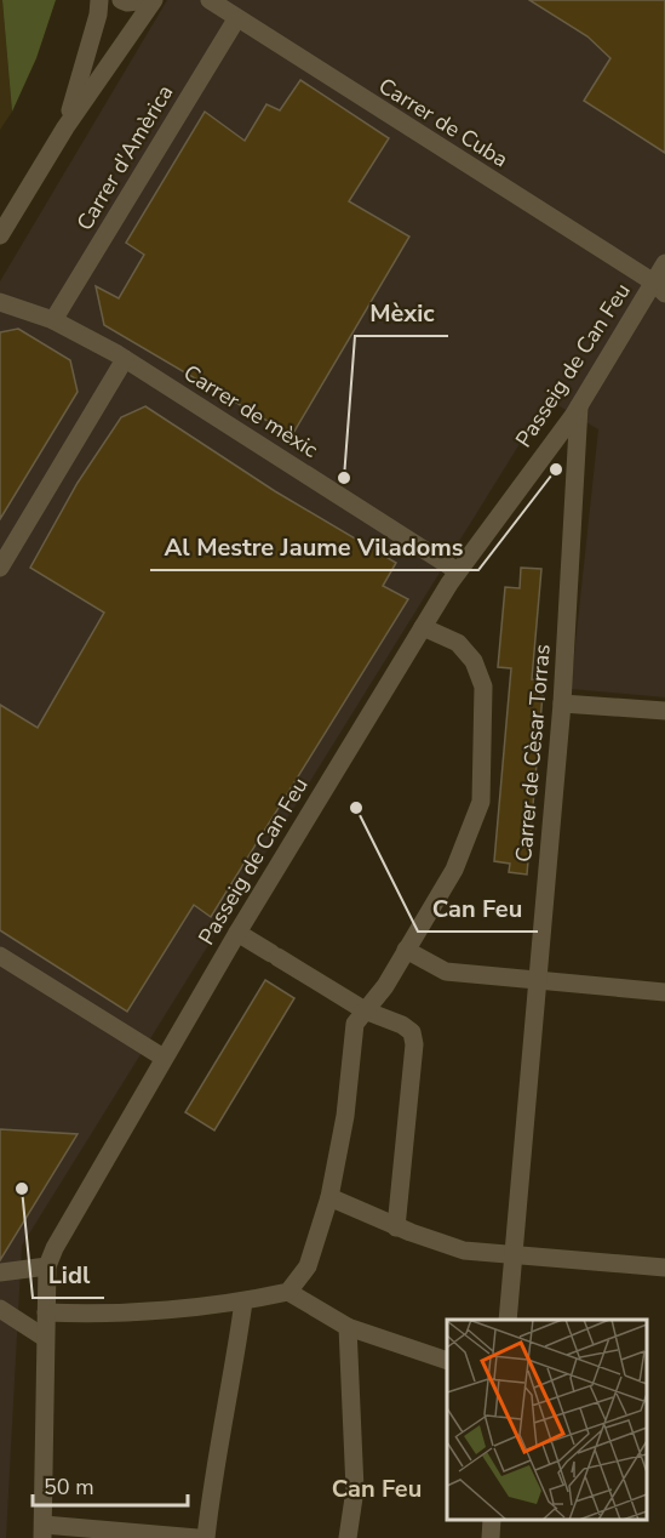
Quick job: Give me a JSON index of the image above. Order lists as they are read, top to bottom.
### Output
{
  "streets": {
    "street": [
      "Carrer de Cuba",
      "Carrer d'Amèrica",
      "Passeig de Can Feu",
      "Carrer de mèxic",
      "Carrer de Cèsar Torras"
    ]
  },
  "crossings": [
    ["Carrer de Cuba", "Carrer d'Amèrica"],
    ["Carrer de Cuba", "Passeig de Can Feu"],
    ["Carrer d'Amèrica", "Carrer de mèxic"],
    ["Passeig de Can Feu", "Carrer de mèxic"],
    ["Passeig de Can Feu", "Carrer de Cèsar Torras"]
  ],
  "districts": ["Can Feu"],
  "places": [
    "Al Mestre Jaume Viladoms",
    "Mèxic",
    "Can Feu",
    "Lidl"
  ],
  "scale_bar": "50 m"
}
